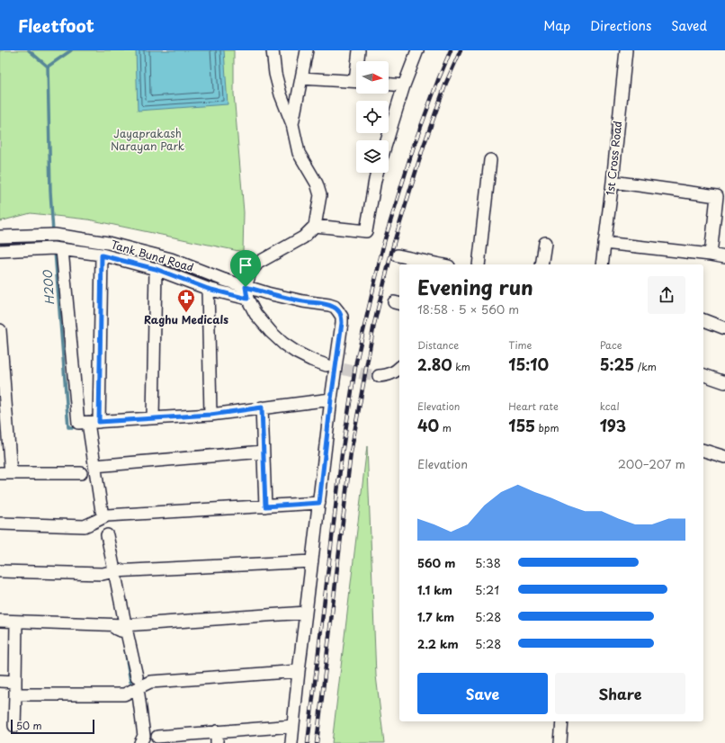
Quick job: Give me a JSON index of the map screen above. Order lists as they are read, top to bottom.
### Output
{
  "streets": {
    "street": ["1st Cross Road", "Tank Bund Road"]
  },
  "water": ["H200"],
  "parks": ["Jayaprakash Narayan Park"],
  "places": {
    "pharmacy": ["Raghu Medicals"]
  },
  "scale_bar": "50 m",
  "north": "right",
  "page": {
    "header": "Fleetfoot",
    "nav": ["Map", "Directions", "Saved"],
    "heading": ["Evening run", "18:58 · 5 × 560 m"],
    "stats": [
      ["Distance", "2.80 km"],
      ["Time", "15:10"],
      ["Pace", "5:25 /km"],
      ["Elevation", "40 m"],
      ["Heart rate", "155 bpm"],
      ["kcal", "193"]
    ],
    "chart": ["Elevation", "200–207 m"],
    "list": [
      {
        "name": "560 m",
        "note": "5:38"
      },
      {
        "name": "1.1 km",
        "note": "5:21"
      },
      {
        "name": "1.7 km",
        "note": "5:28"
      },
      {
        "name": "2.2 km",
        "note": "5:28"
      }
    ],
    "buttons": ["Save", "Share"],
    "scale": "50 m"
  }
}
